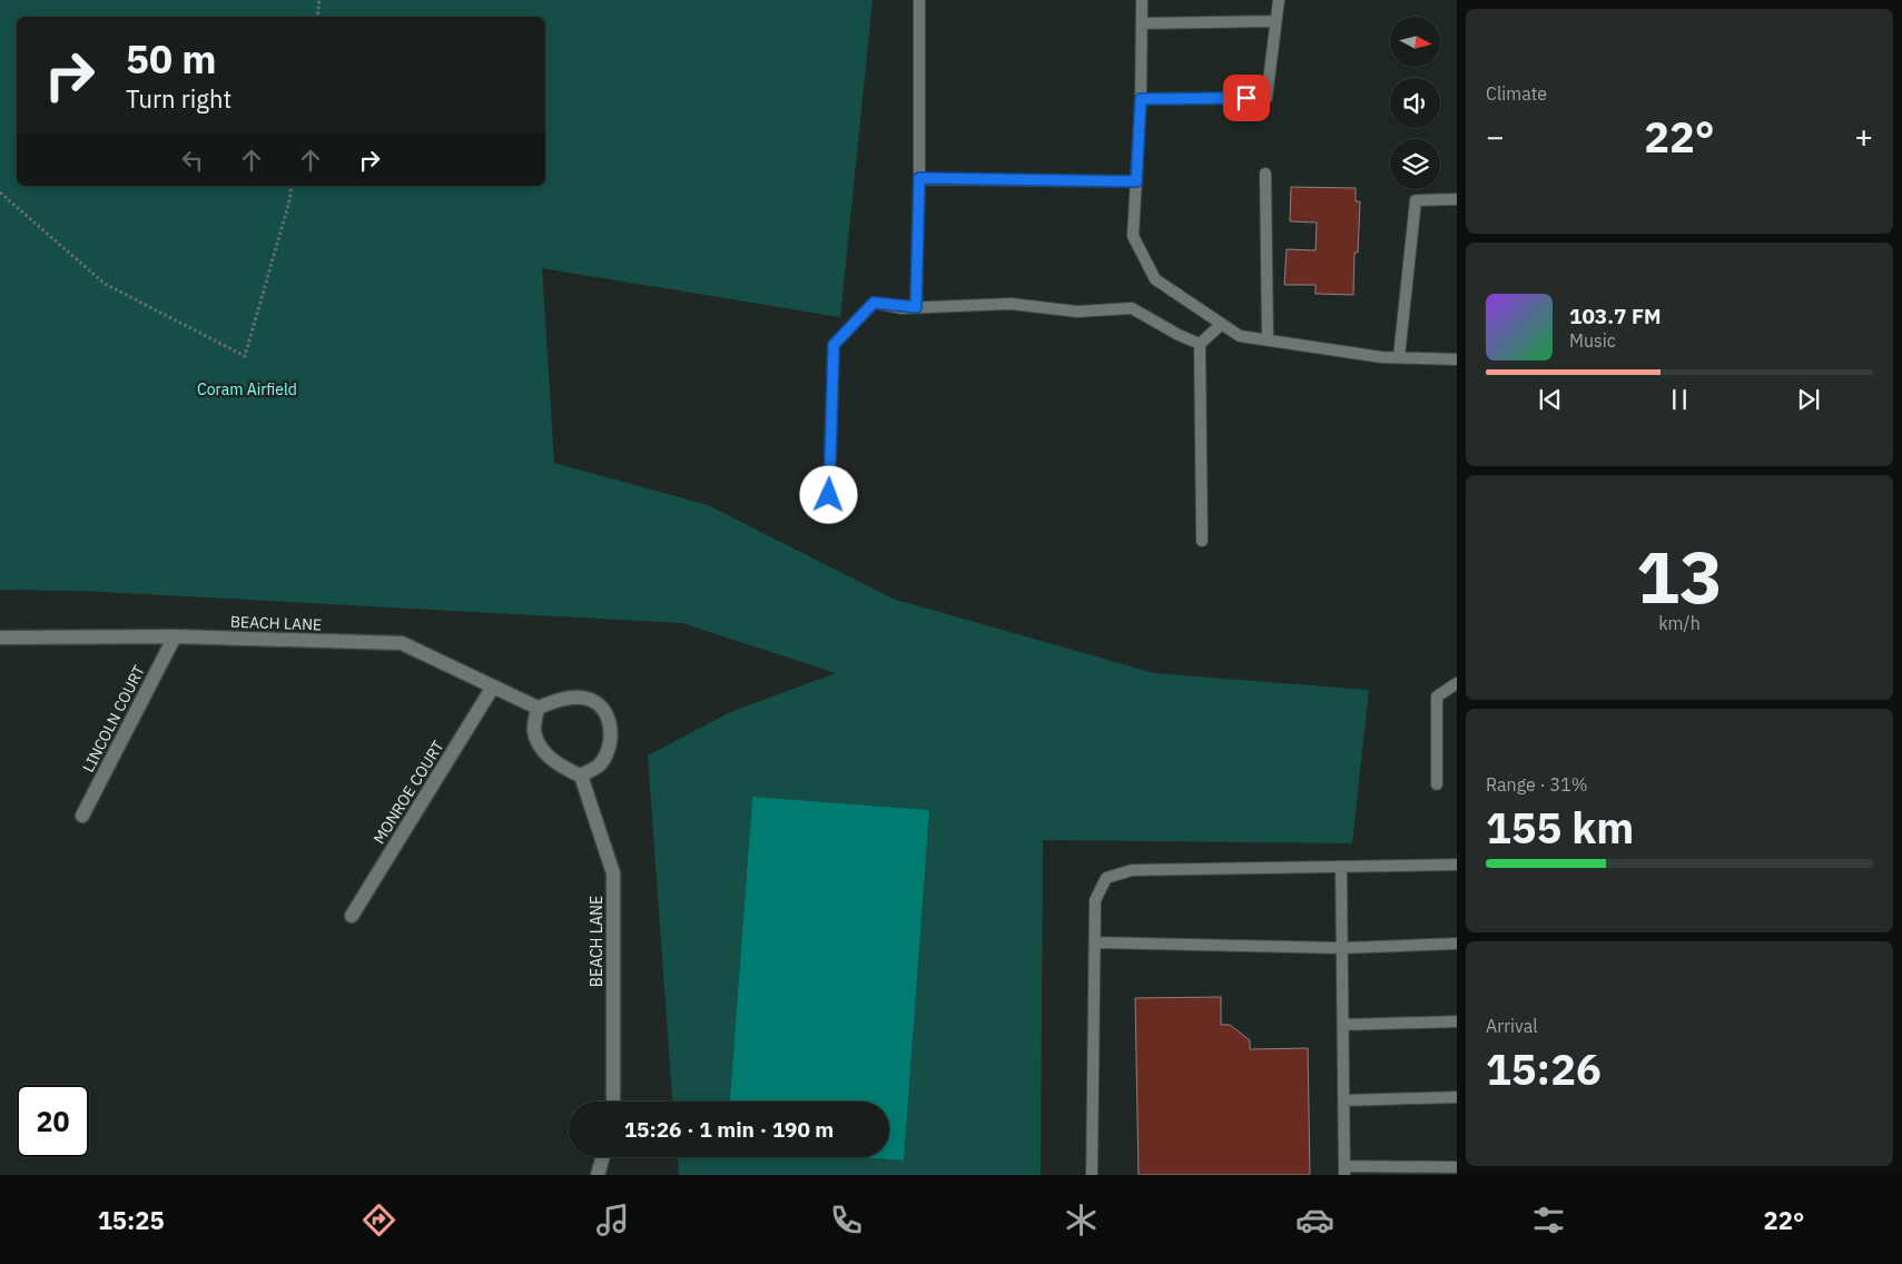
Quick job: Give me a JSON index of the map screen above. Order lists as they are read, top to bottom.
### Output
{
  "streets": {
    "street": ["BEACH LANE", "LINCOLN COURT", "MONROE COURT"]
  },
  "crossings": [
    ["BEACH LANE", "LINCOLN COURT"],
    ["BEACH LANE", "MONROE COURT"]
  ],
  "parks": ["Coram Airfield"],
  "north": "right",
  "page": {
    "tile": [
      "Climate",
      ["13", "km/h"],
      ["Range · 31%", "155 km"],
      ["Arrival", "15:26"]
    ],
    "turn": ["50 m", "Turn right"],
    "heat": ["−", "22°", "+"],
    "song": ["103.7 FM", "Music"],
    "limit": "20",
    "trip": "15:26 · 1 min · 190 m",
    "tabs": ["15:25", "22°"]
  }
}
